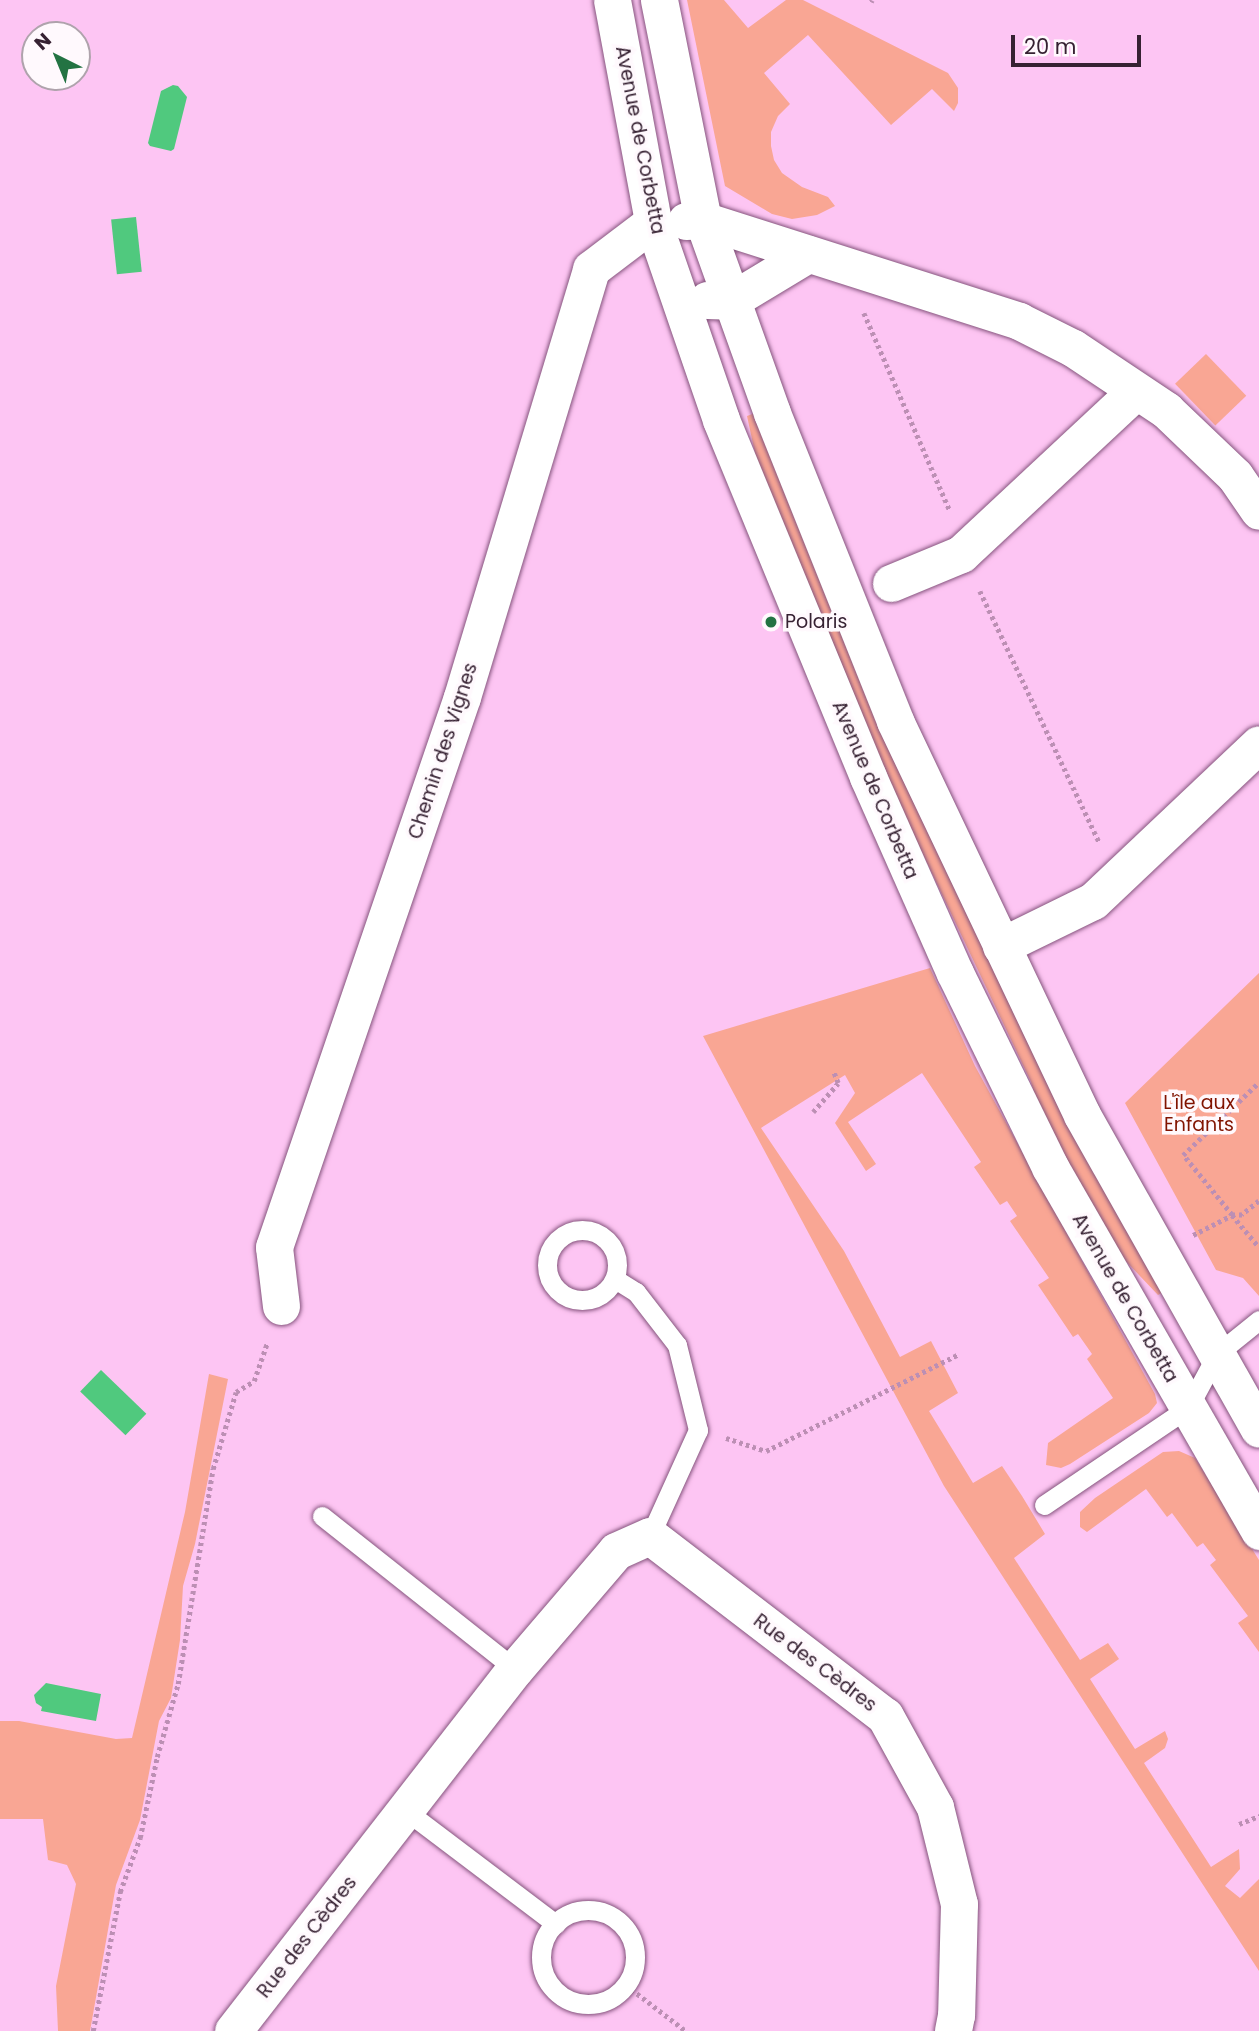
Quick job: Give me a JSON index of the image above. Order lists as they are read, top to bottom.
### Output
{
  "streets": {
    "street": ["Avenue de Corbetta", "Chemin des Vignes", "Rue des Cèdres"]
  },
  "crossings": [
    ["Avenue de Corbetta", "Chemin des Vignes"]
  ],
  "parks": ["L'île aux Enfants"],
  "places": ["Polaris"],
  "scale_bar": "20 m",
  "north": "top left"
}
